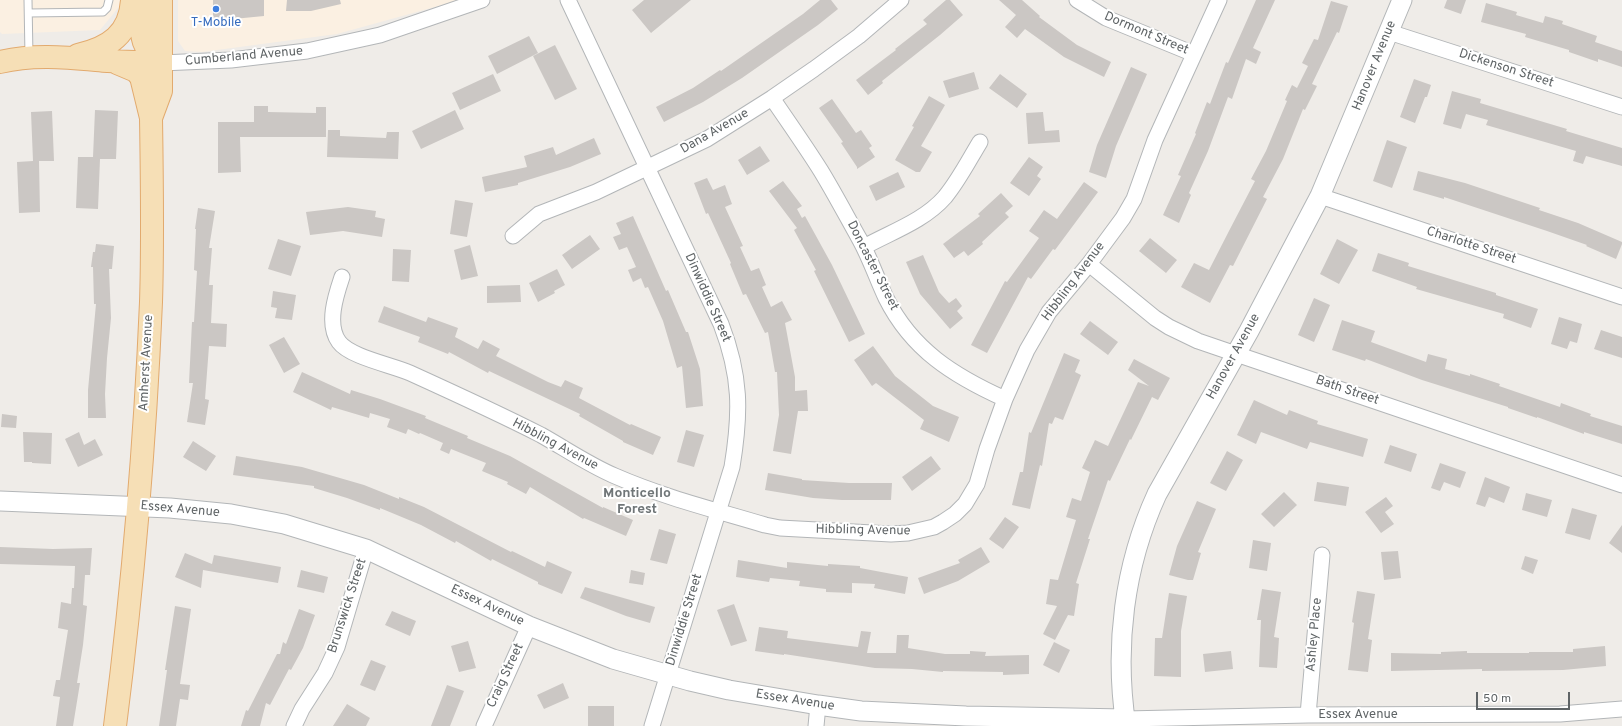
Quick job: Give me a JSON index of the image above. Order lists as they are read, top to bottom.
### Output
{
  "streets": {
    "main road": ["Cumberland Avenue", "Amherst Avenue"],
    "street": [
      "Dormont Street",
      "Hanover Avenue",
      "Dickenson Street",
      "Dana Avenue",
      "Charlotte Street",
      "Doncaster Street",
      "Hibbling Avenue",
      "Dinwiddie Street",
      "Bath Street",
      "Essex Avenue",
      "Brunswick Street",
      "Ashley Place",
      "Craig Street"
    ]
  },
  "crossings": [
    ["Dormont Street", "Hibbling Avenue"],
    ["Cumberland Avenue", "Amherst Avenue"],
    ["Hanover Avenue", "Dickenson Street"],
    ["Hanover Avenue", "Charlotte Street"],
    ["Hanover Avenue", "Bath Street"],
    ["Hanover Avenue", "Essex Avenue"],
    ["Dana Avenue", "Doncaster Street"],
    ["Dana Avenue", "Dinwiddie Street"],
    ["Doncaster Street", "Hibbling Avenue"],
    ["Hibbling Avenue", "Dinwiddie Street"],
    ["Hibbling Avenue", "Bath Street"],
    ["Dinwiddie Street", "Essex Avenue"],
    ["Amherst Avenue", "Essex Avenue"],
    ["Essex Avenue", "Brunswick Street"],
    ["Essex Avenue", "Ashley Place"],
    ["Essex Avenue", "Craig Street"]
  ],
  "districts": ["Monticello Forest"],
  "places": ["T-Mobile"],
  "scale_bar": "50 m"
}
